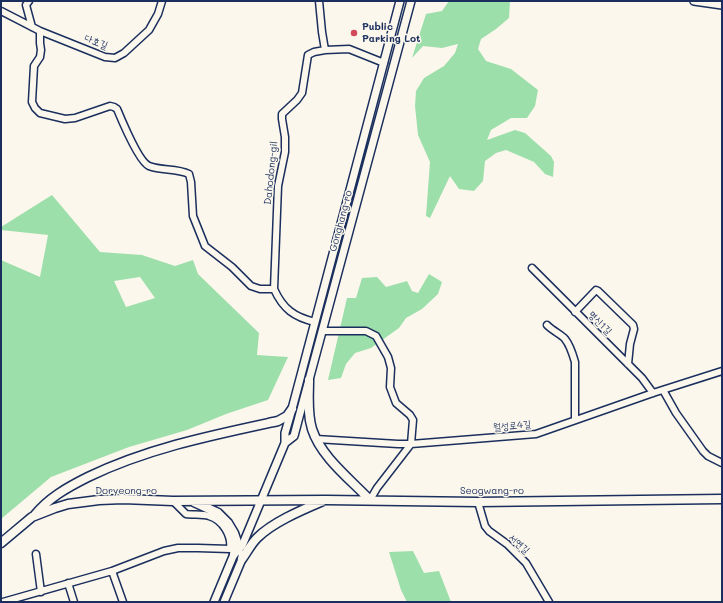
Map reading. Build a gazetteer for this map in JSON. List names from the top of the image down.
{
  "streets": {
    "main road": ["Doryeong-ro", "Seogwang-ro"],
    "street": [
      "다호길",
      "Dahodong-gil",
      "Gonghang-ro",
      "명신1길",
      "월성로4길",
      "서연길"
    ]
  },
  "crossings": [
    ["Gonghang-ro", "Doryeong-ro"],
    ["Gonghang-ro", "Seogwang-ro"],
    ["명신1길", "월성로4길"],
    ["Doryeong-ro", "Seogwang-ro"],
    ["Seogwang-ro", "서연길"]
  ],
  "places": ["Public Parking Lot"]
}
